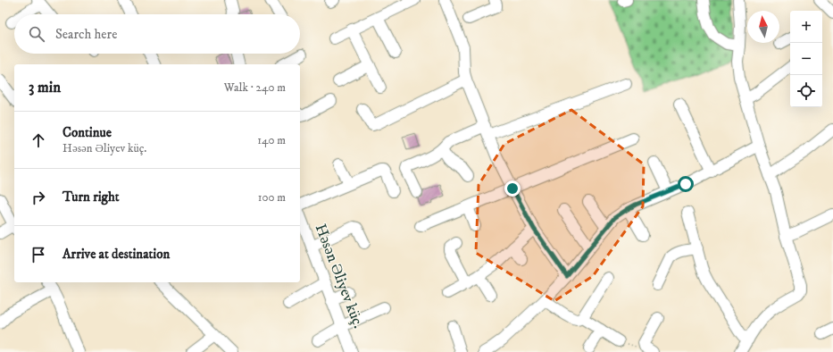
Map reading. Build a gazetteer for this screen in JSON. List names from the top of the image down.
{
  "streets": {
    "street": ["Həsən Əliyev küç."]
  },
  "north": "top",
  "page": {
    "map_buttons": ["+", "−"],
    "search": "Search here",
    "heading": ["3 min", "Walk · 240 m"],
    "list": [
      ["Continue", "Həsən Əliyev küç.", "140 m"],
      ["Turn right", "100 m"],
      "Arrive at destination"
    ]
  }
}
